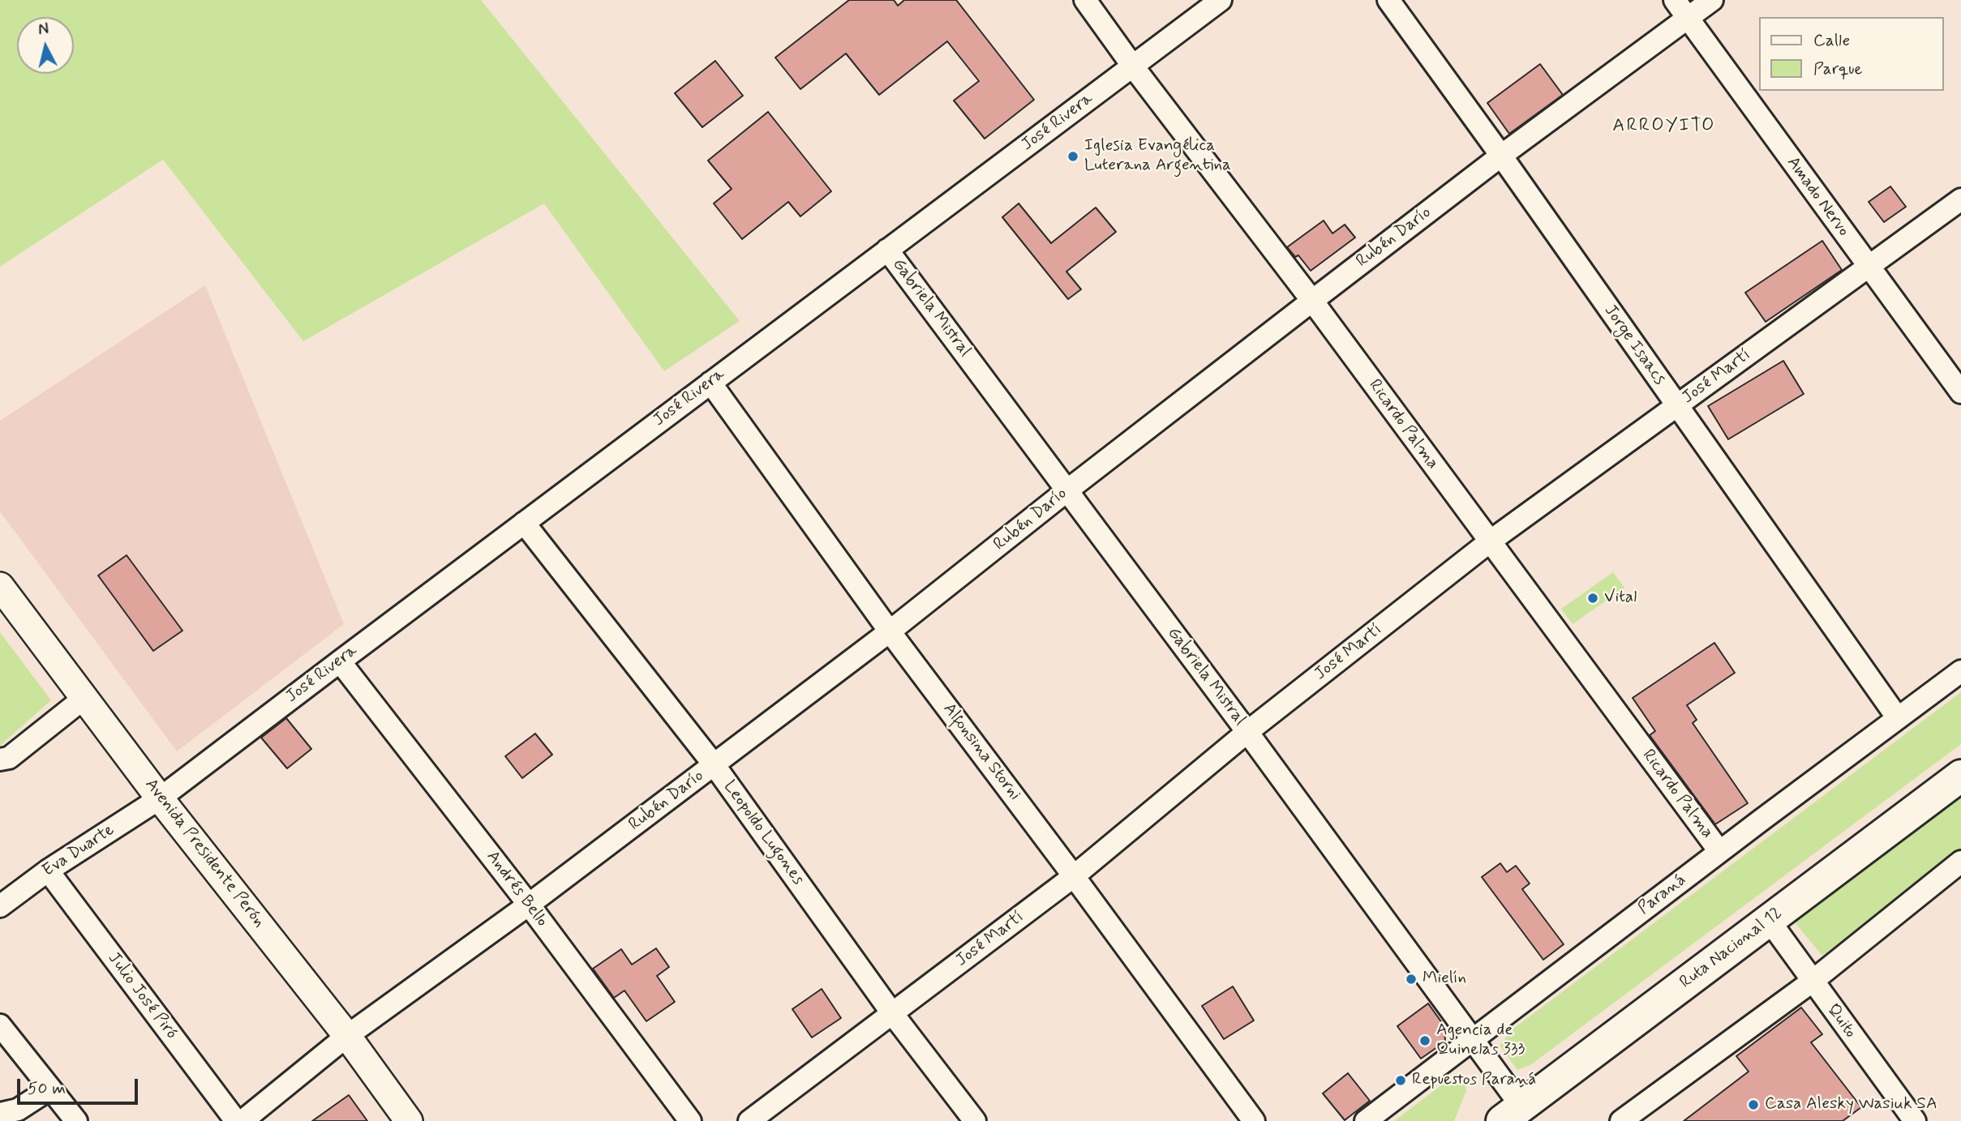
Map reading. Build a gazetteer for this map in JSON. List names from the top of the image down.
{
  "streets": {
    "highway": ["Ruta Nacional 12"],
    "main road": ["Avenida Presidente Perón"],
    "street": [
      "José Rivera",
      "Amado Nervo",
      "Rubén Darío",
      "Gabriela Mistral",
      "Jorge Isaacs",
      "José Martí",
      "Ricardo Palma",
      "Alfonsina Storni",
      "Leopoldo Lugones",
      "Eva Duarte",
      "Andrés Bello",
      "Paraná",
      "Julio José Piró",
      "Quito"
    ]
  },
  "crossings": [
    ["José Rivera", "Gabriela Mistral"],
    ["José Rivera", "Ricardo Palma"],
    ["José Rivera", "Alfonsina Storni"],
    ["José Rivera", "Leopoldo Lugones"],
    ["José Rivera", "Eva Duarte"],
    ["José Rivera", "Avenida Presidente Perón"],
    ["José Rivera", "Andrés Bello"],
    ["Amado Nervo", "Rubén Darío"],
    ["Amado Nervo", "José Martí"],
    ["Rubén Darío", "Gabriela Mistral"],
    ["Rubén Darío", "Jorge Isaacs"],
    ["Rubén Darío", "Ricardo Palma"],
    ["Rubén Darío", "Alfonsina Storni"],
    ["Rubén Darío", "Leopoldo Lugones"],
    ["Rubén Darío", "Avenida Presidente Perón"],
    ["Rubén Darío", "Andrés Bello"],
    ["Gabriela Mistral", "José Martí"],
    ["Gabriela Mistral", "Paraná"],
    ["Gabriela Mistral", "Ruta Nacional 12"],
    ["Jorge Isaacs", "José Martí"],
    ["Jorge Isaacs", "Paraná"],
    ["José Martí", "Ricardo Palma"],
    ["José Martí", "Alfonsina Storni"],
    ["José Martí", "Leopoldo Lugones"],
    ["Ricardo Palma", "Paraná"],
    ["Eva Duarte", "Avenida Presidente Perón"],
    ["Eva Duarte", "Julio José Piró"],
    ["Ruta Nacional 12", "Quito"]
  ],
  "districts": ["ARROYITO"],
  "places": [
    "Iglesia Evangélica Luterana Argentina",
    "Vital",
    "Mielín",
    "Agencia de Quinelas 333",
    "Repuestos Paraná",
    "Casa Alesky Wasiuk SA"
  ],
  "legend": ["Calle", "Parque"],
  "scale_bar": "50 m",
  "north": "top"
}
